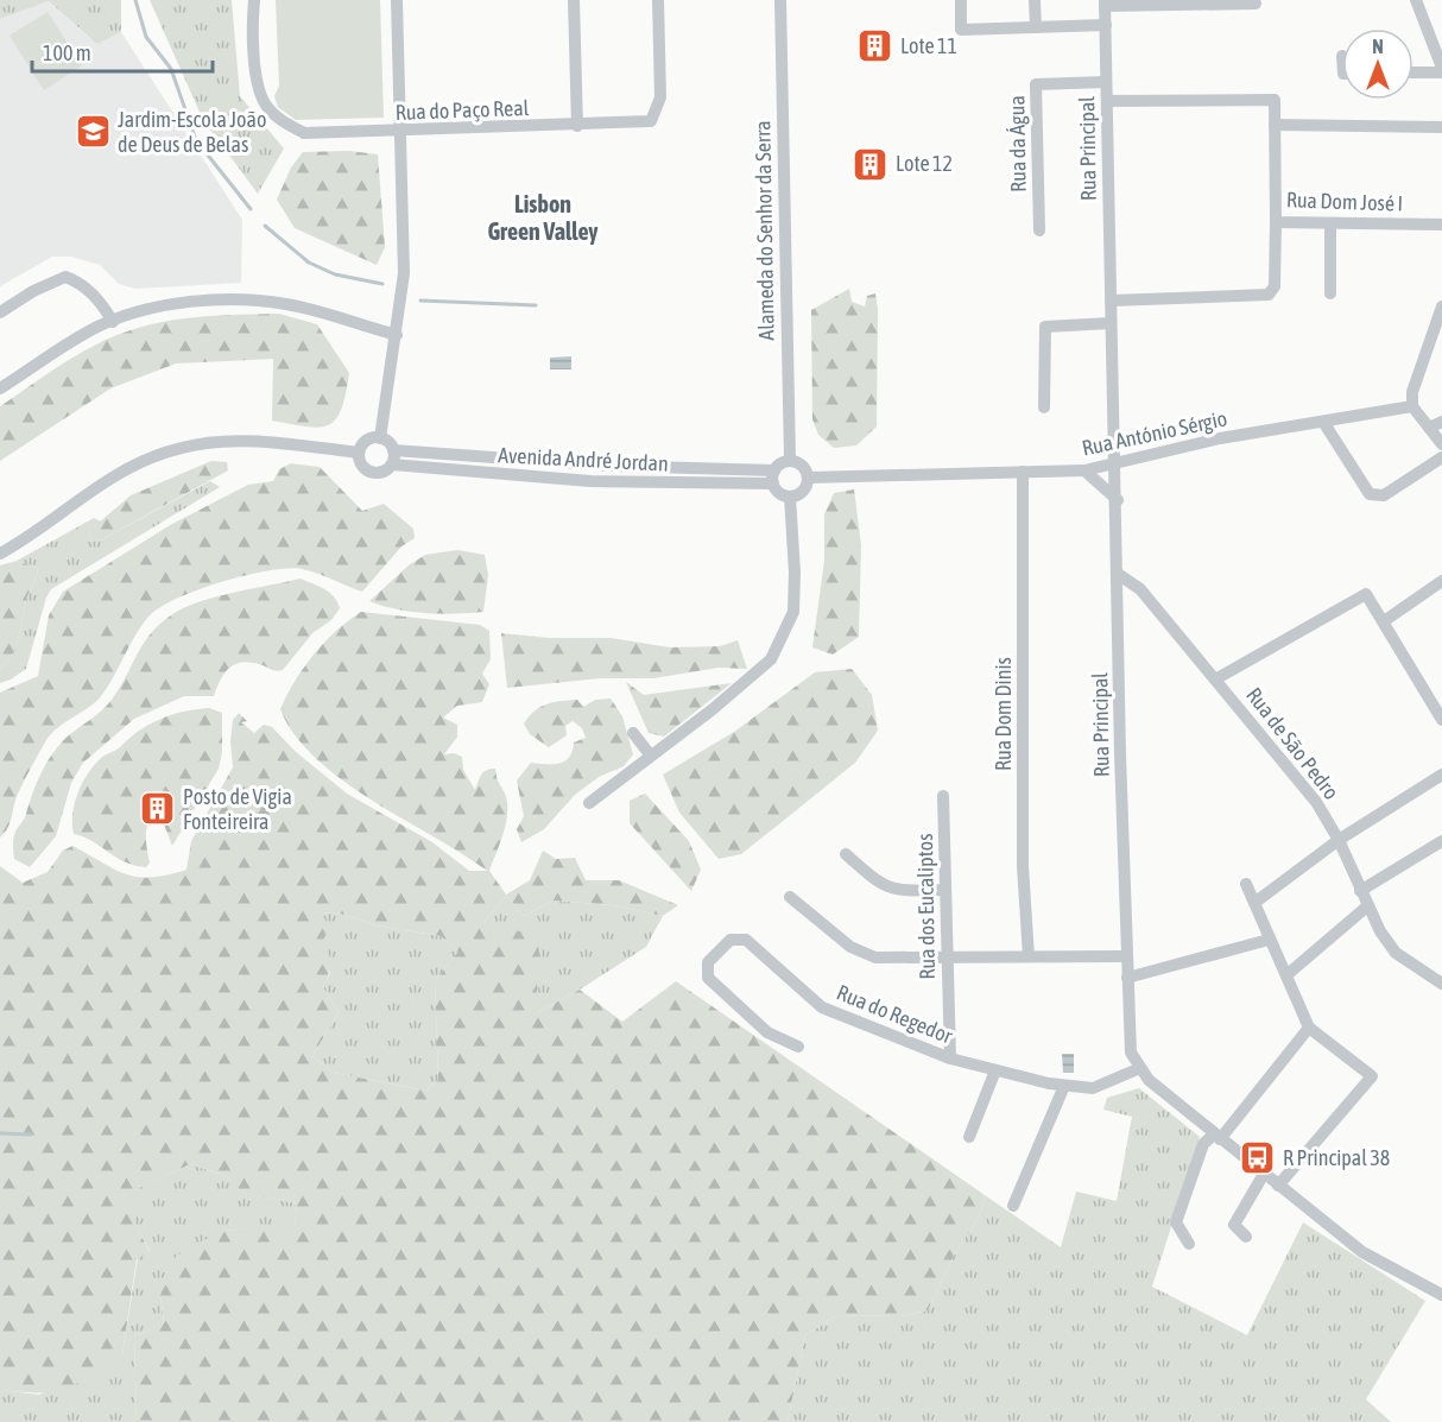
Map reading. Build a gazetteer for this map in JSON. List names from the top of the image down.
{
  "streets": {
    "street": [
      "Rua do Paço Real",
      "Rua da Água",
      "Rua Principal",
      "Rua Dom José I",
      "Alameda do Senhor da Serra",
      "Rua António Sérgio",
      "Avenida André Jordan",
      "Rua Dom Dinis",
      "Rua de São Pedro",
      "Rua dos Eucaliptos",
      "Rua do Regedor"
    ]
  },
  "crossings": [
    ["Rua da Água", "Rua Principal"],
    ["Rua Principal", "Rua Dom José I"],
    ["Rua Principal", "Rua António Sérgio"],
    ["Rua Principal", "Rua de São Pedro"],
    ["Rua Principal", "Rua do Regedor"],
    ["Alameda do Senhor da Serra", "Rua António Sérgio"],
    ["Alameda do Senhor da Serra", "Avenida André Jordan"],
    ["Rua António Sérgio", "Avenida André Jordan"],
    ["Rua António Sérgio", "Rua Dom Dinis"],
    ["Rua dos Eucaliptos", "Rua do Regedor"]
  ],
  "districts": ["Lisbon Green Valley"],
  "places": {
    "building": ["Lote 11", "Lote 12", "Posto de Vigia Fonteireira"],
    "school or university": ["Jardim-Escola João de Deus de Belas"],
    "bus stop": ["R Principal 38"]
  },
  "scale_bar": "100 m",
  "north": "top"
}
